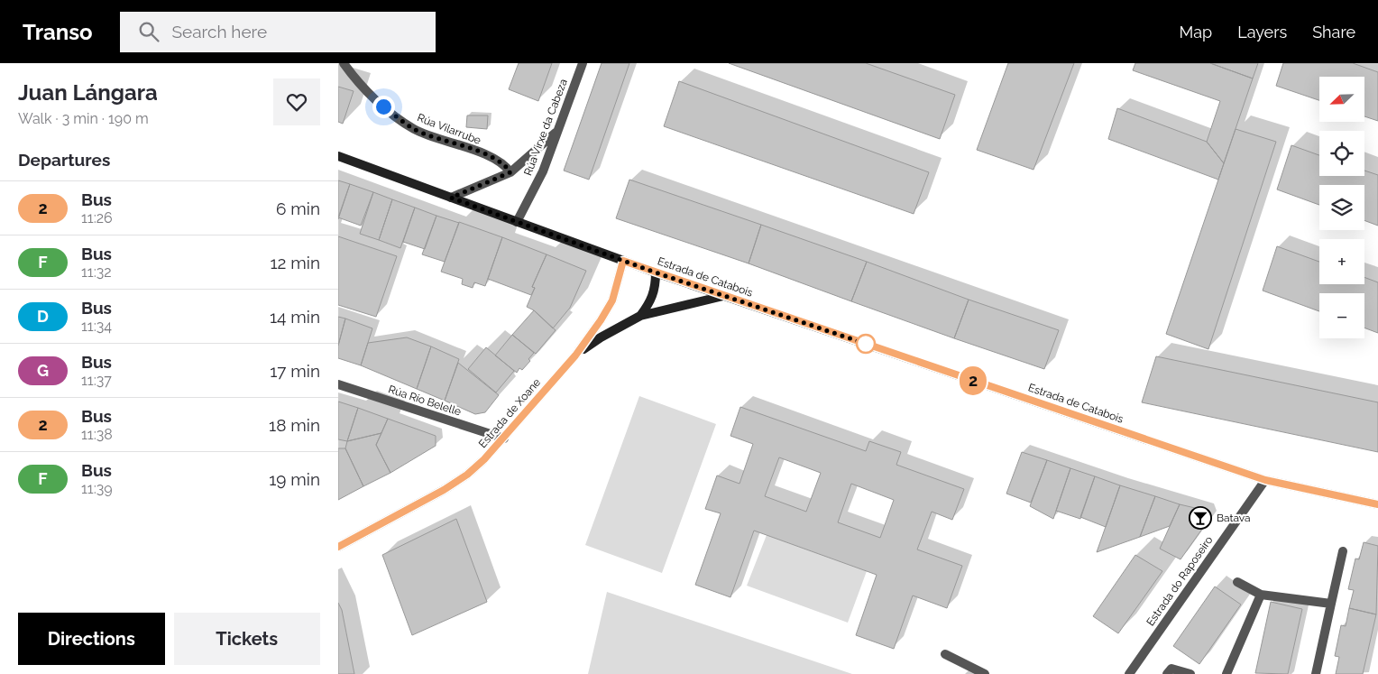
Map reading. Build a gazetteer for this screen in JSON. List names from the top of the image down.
{
  "streets": {
    "main road": ["Estrada de Catabois", "Estrada de Xoane"],
    "street": [
      "Rúa Virxe da Cabeza",
      "Rúa Vilarrube",
      "Rúa Río Belelle",
      "Estrada do Raposeiro"
    ]
  },
  "crossings": [
    ["Rúa Virxe da Cabeza", "Estrada de Catabois"],
    ["Estrada de Catabois", "Estrada do Raposeiro"],
    ["Rúa Río Belelle", "Estrada de Xoane"]
  ],
  "places": {
    "bar": ["Batava"]
  },
  "lines": ["bus line 2"],
  "north": "bottom left",
  "page": {
    "header": "Transo",
    "search": "Search here",
    "nav": ["Map", "Layers", "Share"],
    "heading": [
      ["Juan Lángara", "Walk · 3 min · 190 m"],
      "Departures"
    ],
    "on_map": "2",
    "map_buttons": ["+", "−"],
    "list": [
      {
        "mark": "2",
        "name": "Bus",
        "note": "11:26",
        "value": "6 min"
      },
      {
        "mark": "F",
        "name": "Bus",
        "note": "11:32",
        "value": "12 min"
      },
      {
        "mark": "D",
        "name": "Bus",
        "note": "11:34",
        "value": "14 min"
      },
      {
        "mark": "G",
        "name": "Bus",
        "note": "11:37",
        "value": "17 min"
      },
      {
        "mark": "2",
        "name": "Bus",
        "note": "11:38",
        "value": "18 min"
      },
      {
        "mark": "F",
        "name": "Bus",
        "note": "11:39",
        "value": "19 min"
      }
    ],
    "buttons": ["Directions", "Tickets"]
  }
}
